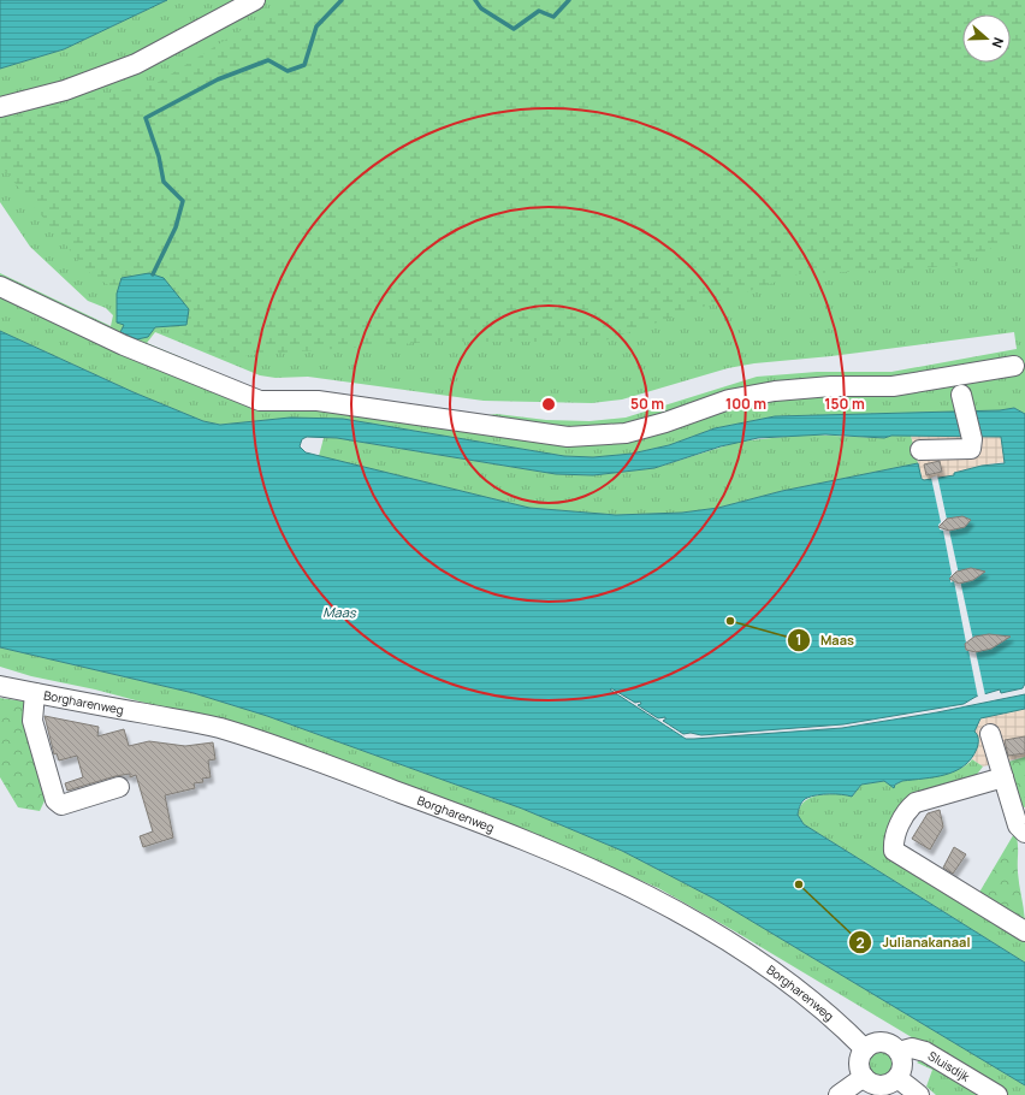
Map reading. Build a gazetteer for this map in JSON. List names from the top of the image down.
{
  "streets": {
    "street": ["Borgharenweg", "Sluisdijk"]
  },
  "crossings": [
    ["Borgharenweg", "Sluisdijk"]
  ],
  "water": ["Maas"],
  "places": ["Maas", "Julianakanaal"],
  "north": "right",
  "rings": ["50 m", "100 m", "150 m"]
}
